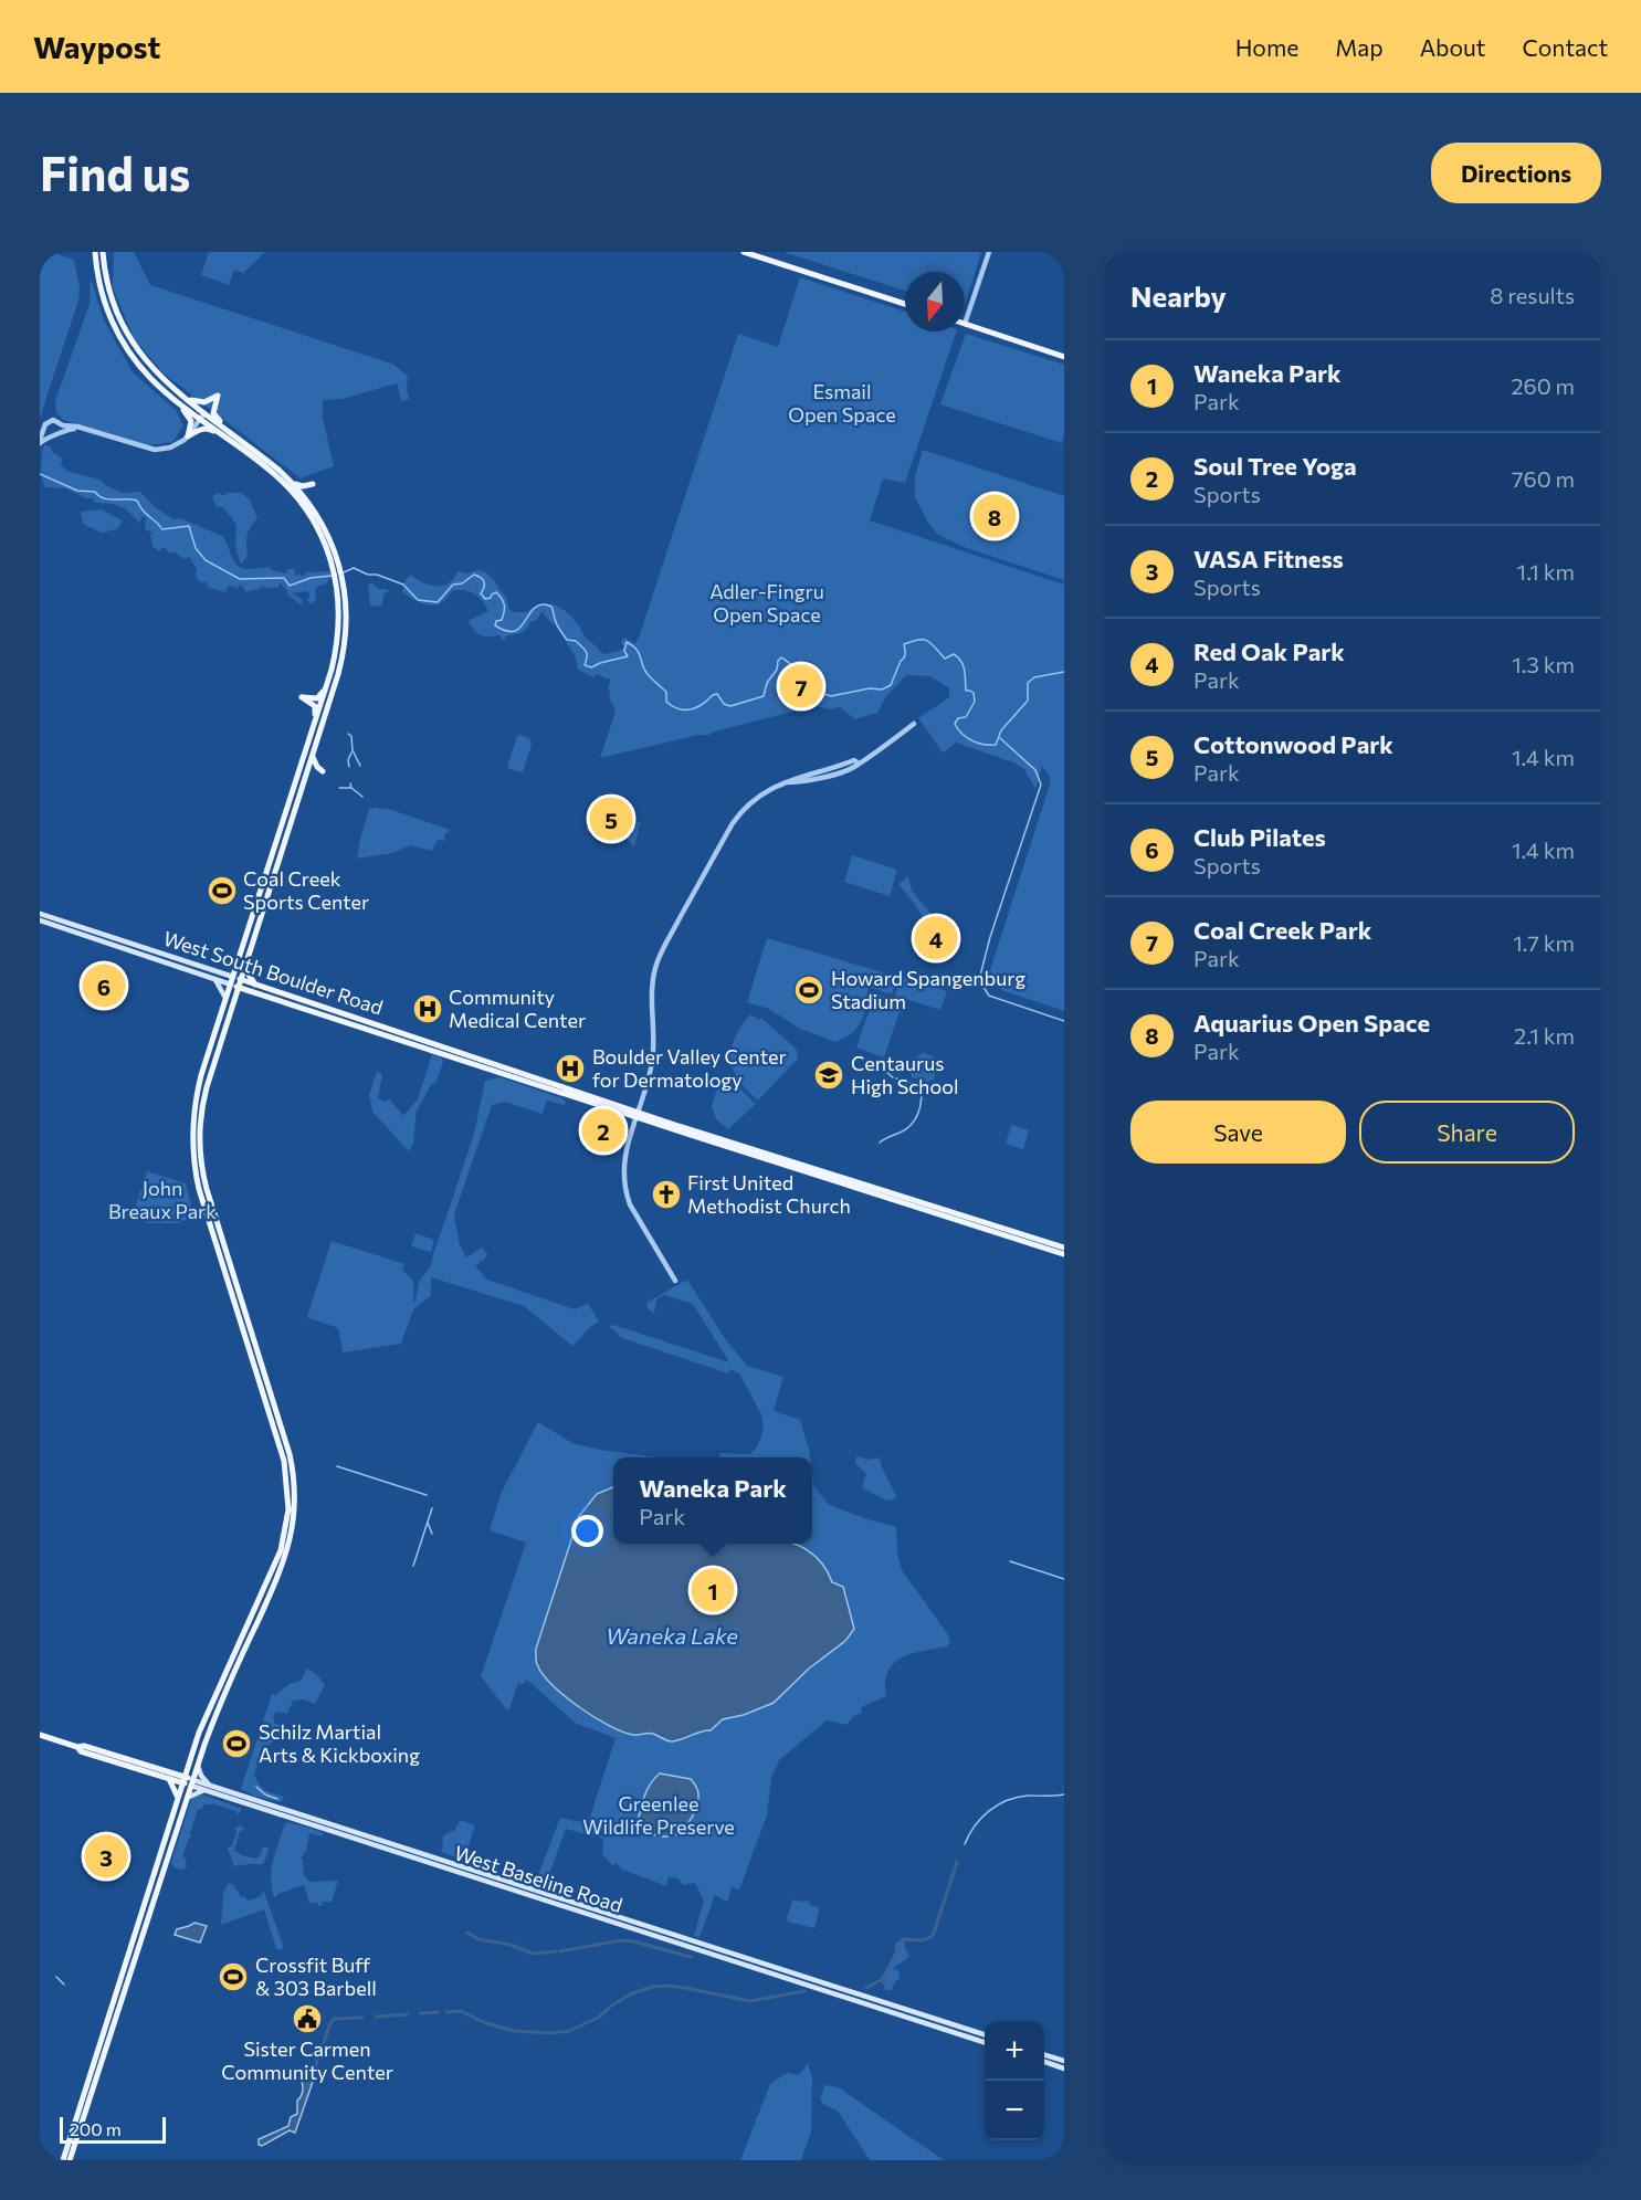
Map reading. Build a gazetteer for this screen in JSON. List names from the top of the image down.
{
  "streets": {
    "main road": ["West South Boulder Road", "West Baseline Road"]
  },
  "water": ["Waneka Lake"],
  "parks": [
    "Esmail Open Space",
    "Adler-Fingru Open Space",
    "John Breaux Park",
    "Greenlee Wildlife Preserve"
  ],
  "places": {
    "sports": [
      "Coal Creek Sports Center",
      "Howard Spangenburg Stadium",
      "Schilz Martial Arts & Kickboxing",
      "Crossfit Buff & 303 Barbell"
    ],
    "hospital": ["Community Medical Center", "Boulder Valley Center for Dermatology"],
    "school or university": ["Centaurus High School"],
    "church": ["First United Methodist Church"],
    "public building": ["Sister Carmen Community Center"]
  },
  "scale_bar": "200 m",
  "north": "bottom",
  "page": {
    "header": "Waypost",
    "nav": [
      "Home",
      "Map",
      "About",
      "Contact"
    ],
    "buttons": [
      "Directions",
      ["Save", "Share"]
    ],
    "title": "Find us",
    "heading": ["Nearby", "8 results"],
    "list": [
      {
        "mark": "1",
        "name": "Waneka Park",
        "note": "Park",
        "value": "260 m"
      },
      {
        "mark": "2",
        "name": "Soul Tree Yoga",
        "note": "Sports",
        "value": "760 m"
      },
      {
        "mark": "3",
        "name": "VASA Fitness",
        "note": "Sports",
        "value": "1.1 km"
      },
      {
        "mark": "4",
        "name": "Red Oak Park",
        "note": "Park",
        "value": "1.3 km"
      },
      {
        "mark": "5",
        "name": "Cottonwood Park",
        "note": "Park",
        "value": "1.4 km"
      },
      {
        "mark": "6",
        "name": "Club Pilates",
        "note": "Sports",
        "value": "1.4 km"
      },
      {
        "mark": "7",
        "name": "Coal Creek Park",
        "note": "Park",
        "value": "1.7 km"
      },
      {
        "mark": "8",
        "name": "Aquarius Open Space",
        "note": "Park",
        "value": "2.1 km"
      }
    ],
    "pins": [
      "8",
      "7",
      "5",
      "4",
      "6",
      "2",
      "1",
      "3"
    ],
    "popup": ["Waneka Park", "Park"],
    "map_buttons": ["+", "−"],
    "scale": "200 m"
  }
}
